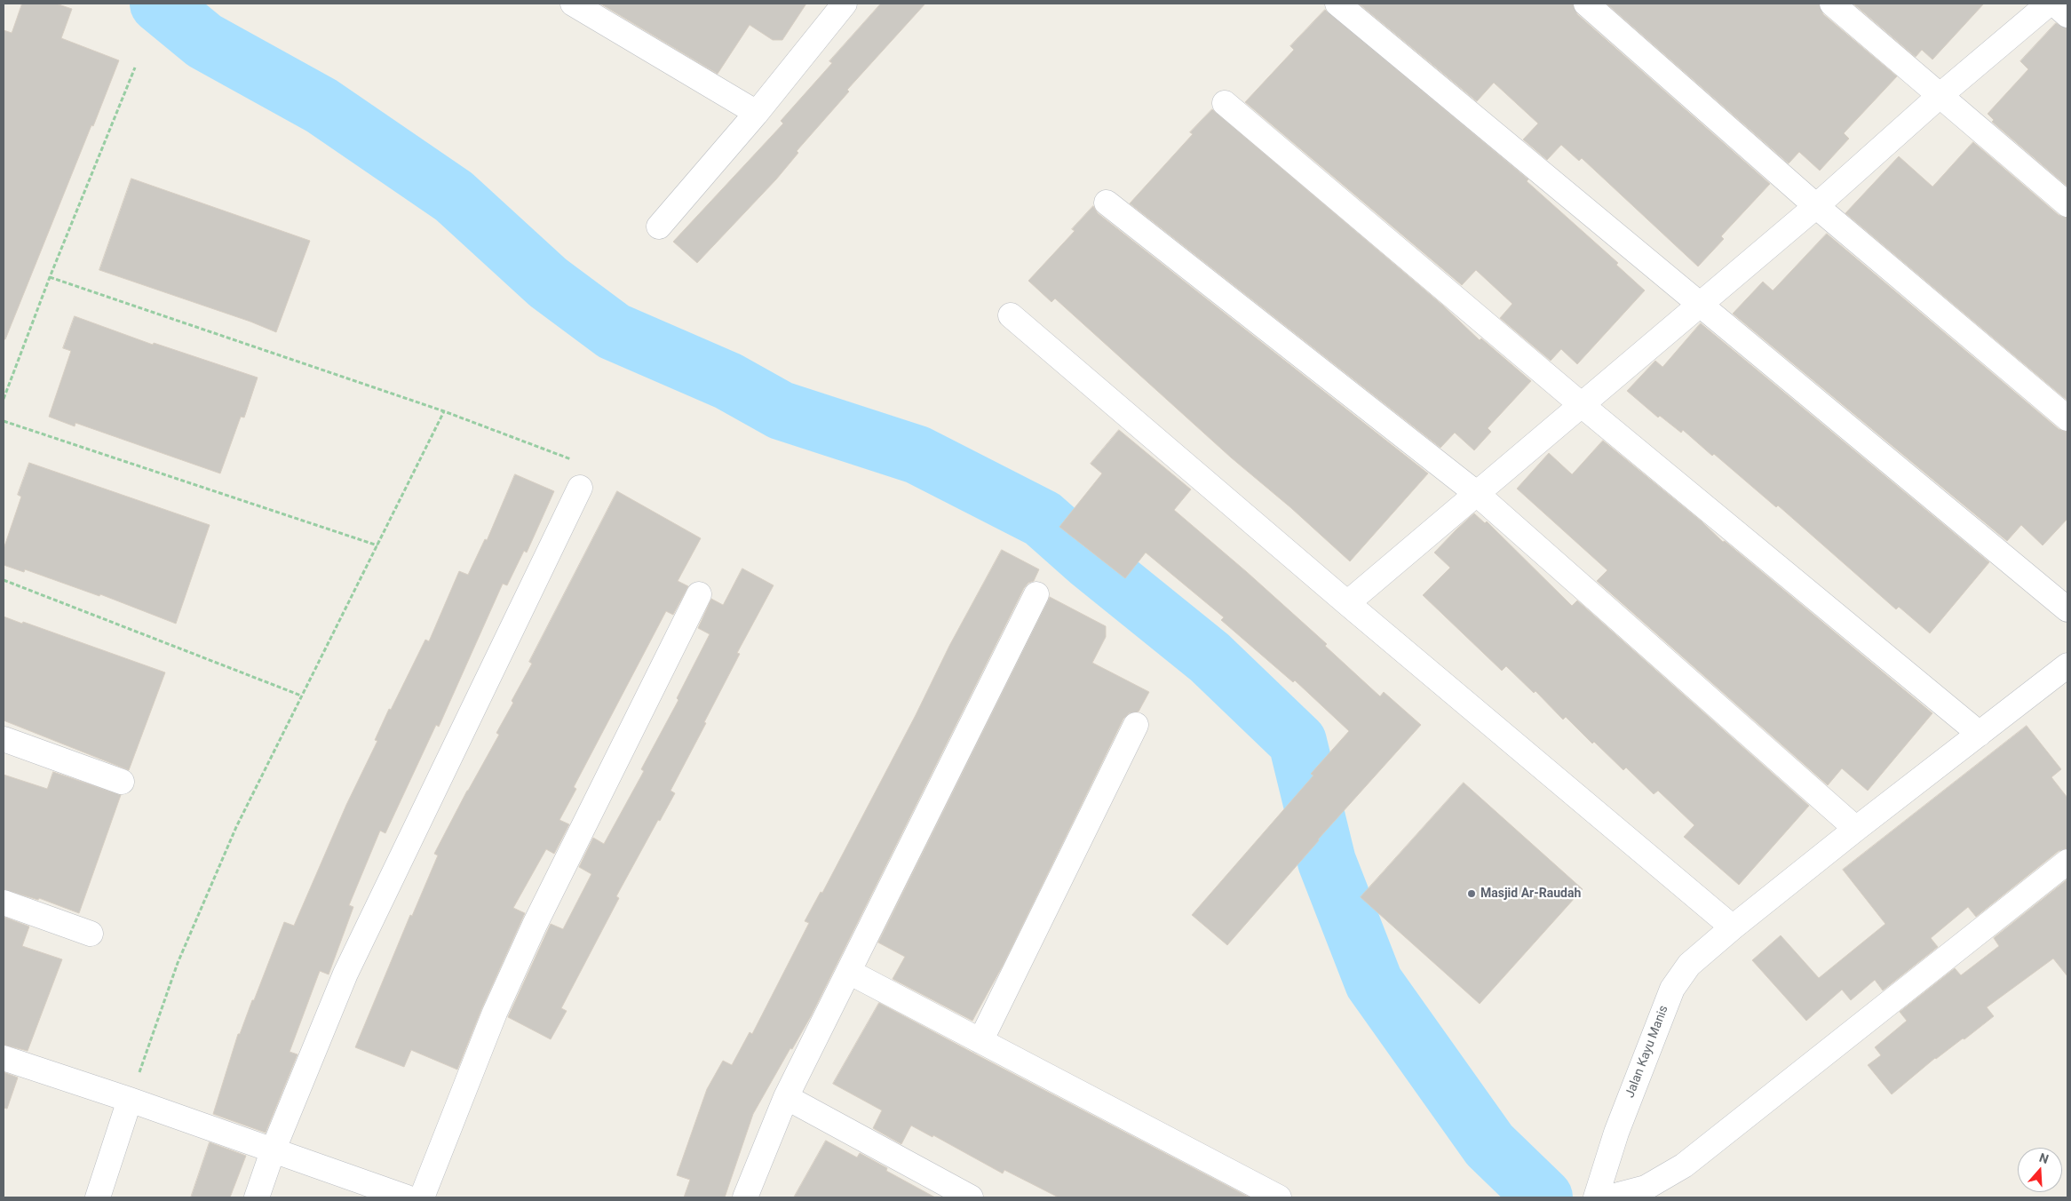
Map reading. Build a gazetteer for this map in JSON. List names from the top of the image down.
{
  "streets": {
    "street": ["Jalan Kayu Manis"]
  },
  "places": ["Masjid Ar-Raudah"],
  "north": "top"
}
